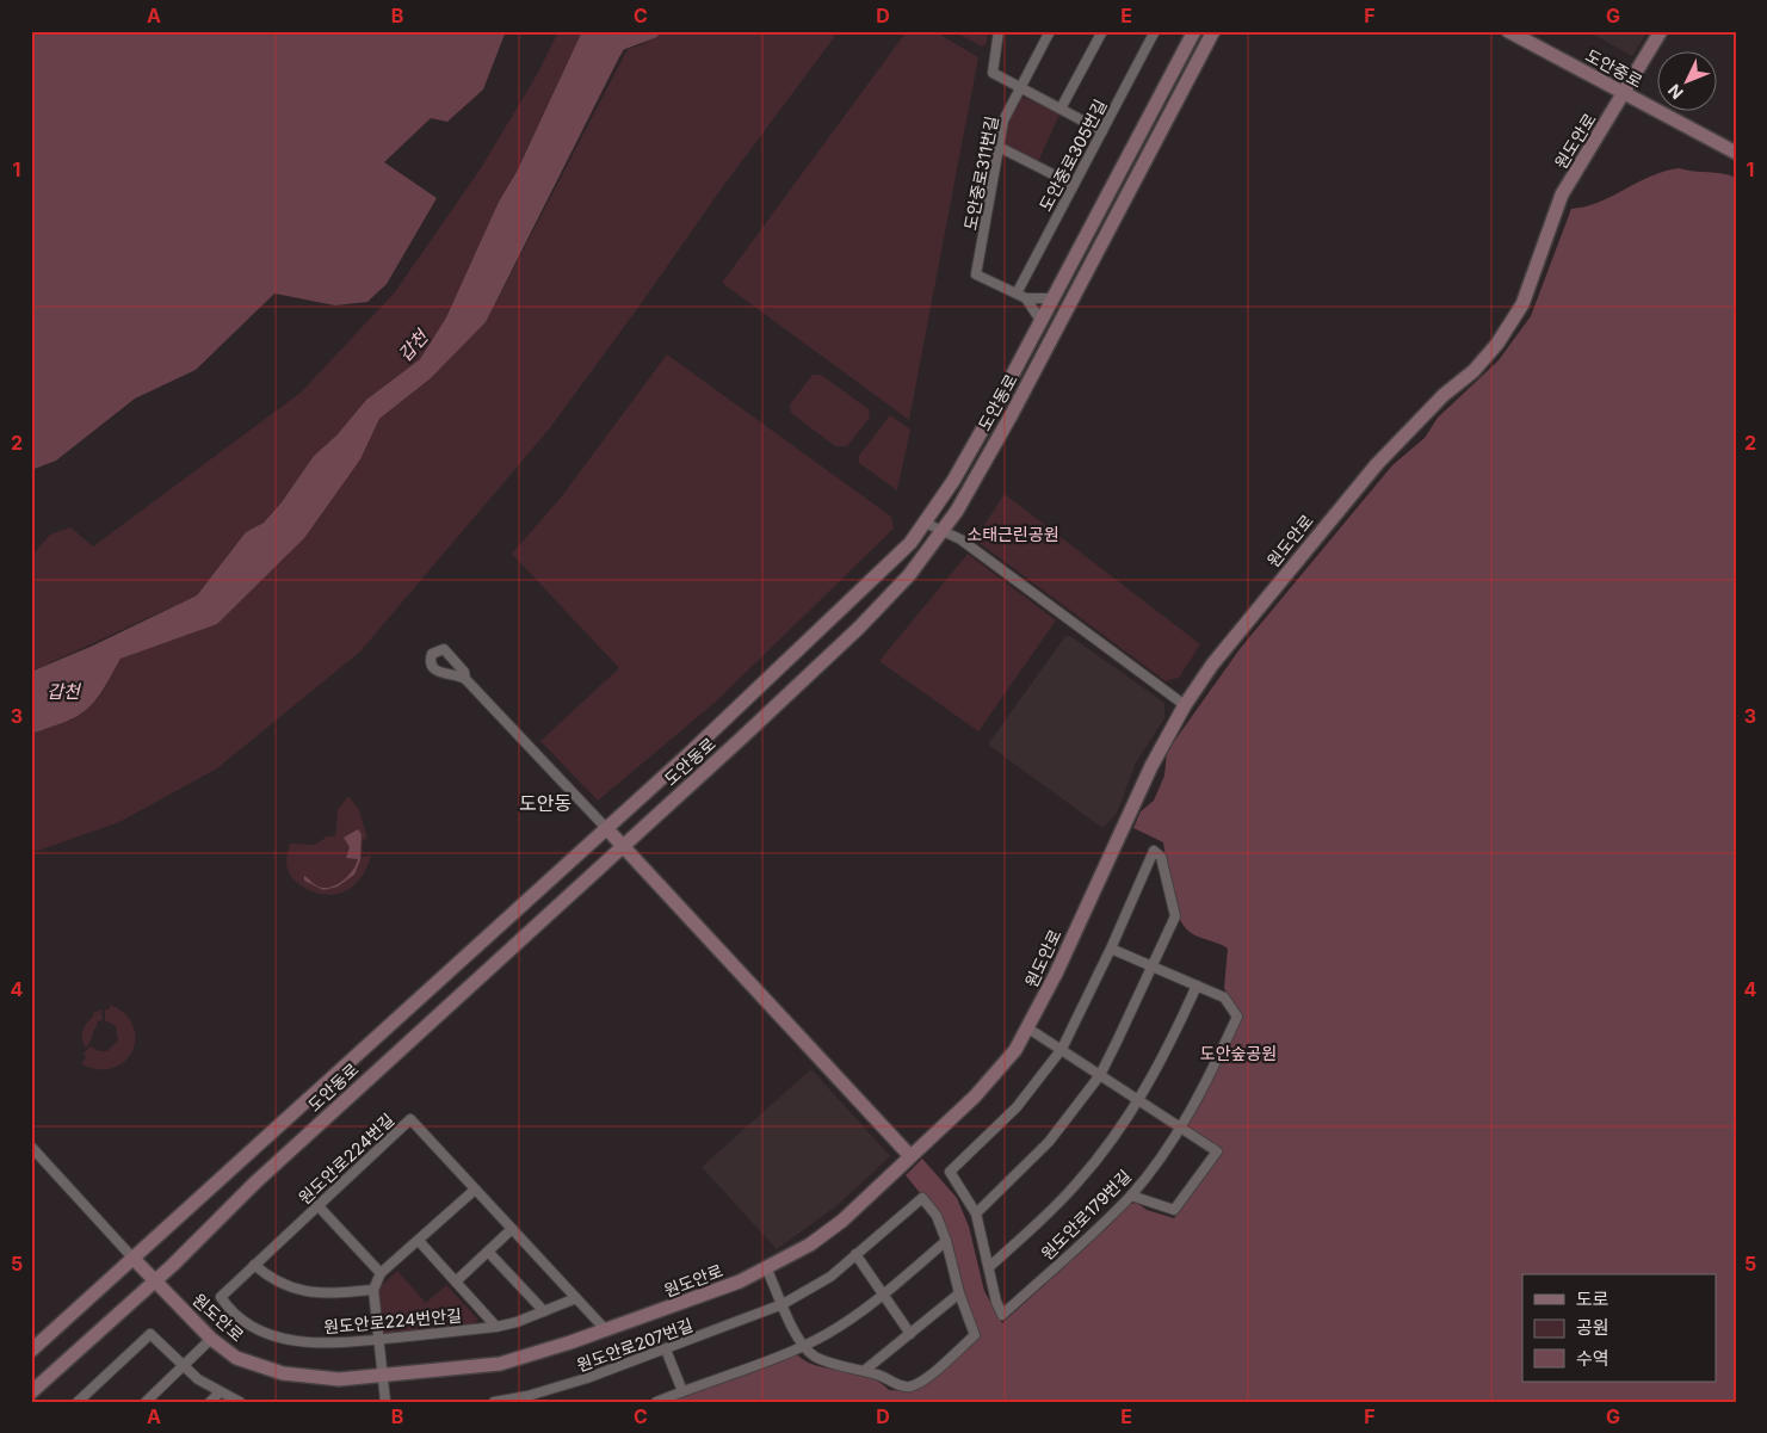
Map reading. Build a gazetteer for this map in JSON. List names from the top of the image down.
{
  "streets": {
    "main road": ["도안중로", "원도안로", "도안동로"],
    "street": [
      "도안중로305번길",
      "도안중로311번길",
      "원도안로224번길",
      "원도안로179번길",
      "원도안로224번안길",
      "원도안로207번길"
    ]
  },
  "crossings": [
    ["도안중로", "원도안로"],
    ["원도안로", "도안동로"],
    ["원도안로", "원도안로224번길"],
    ["도안중로305번길", "도안중로311번길"],
    ["원도안로224번길", "원도안로224번안길"]
  ],
  "districts": ["도안동"],
  "water": ["갑천"],
  "parks": ["소태근린공원", "도안숲공원"],
  "legend": ["도로", "공원", "수역"],
  "north": "bottom left",
  "grid": {
    "columns": [
      "A",
      "B",
      "C",
      "D",
      "E",
      "F",
      "G"
    ],
    "rows": [
      "1",
      "2",
      "3",
      "4",
      "5"
    ]
  }
}
